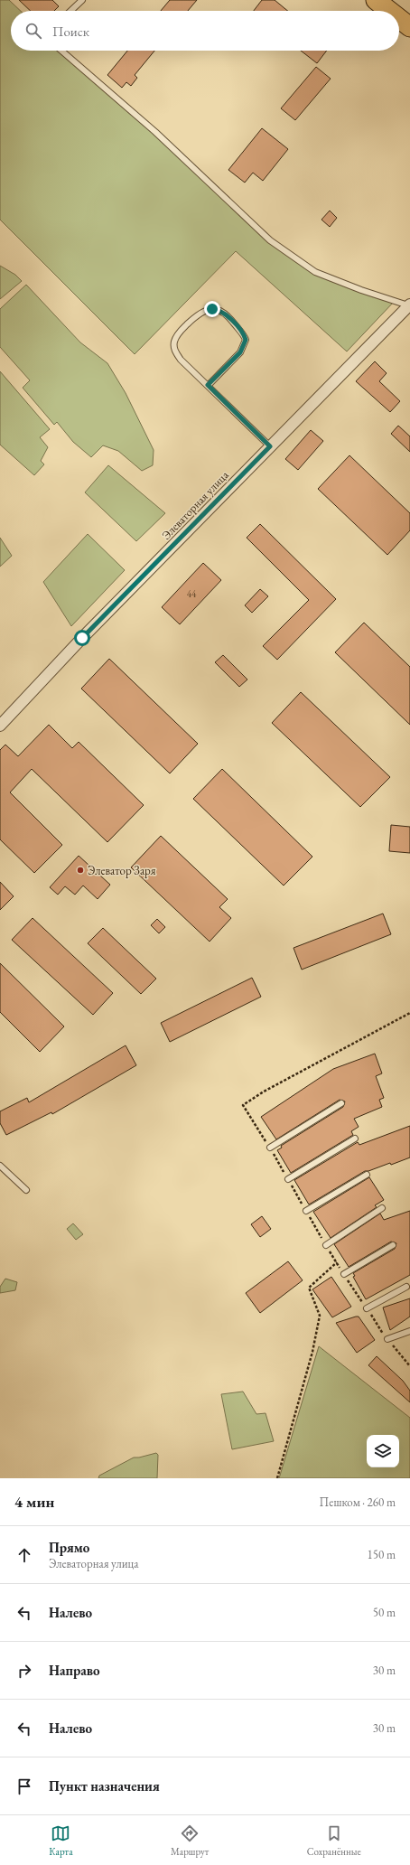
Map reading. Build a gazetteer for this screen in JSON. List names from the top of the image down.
{
  "streets": {
    "street": ["Элеваторная улица"]
  },
  "places": ["Элеватор Заря"],
  "house_numbers": ["44"],
  "page": {
    "search": "Поиск",
    "heading": ["4 мин", "Пешком · 260 m"],
    "list": [
      ["Прямо", "Элеваторная улица", "150 m"],
      ["Налево", "50 m"],
      ["Направо", "30 m"],
      ["Налево", "30 m"],
      "Пункт назначения"
    ],
    "nav": ["Карта", "Маршрут", "Сохранённые"]
  }
}
